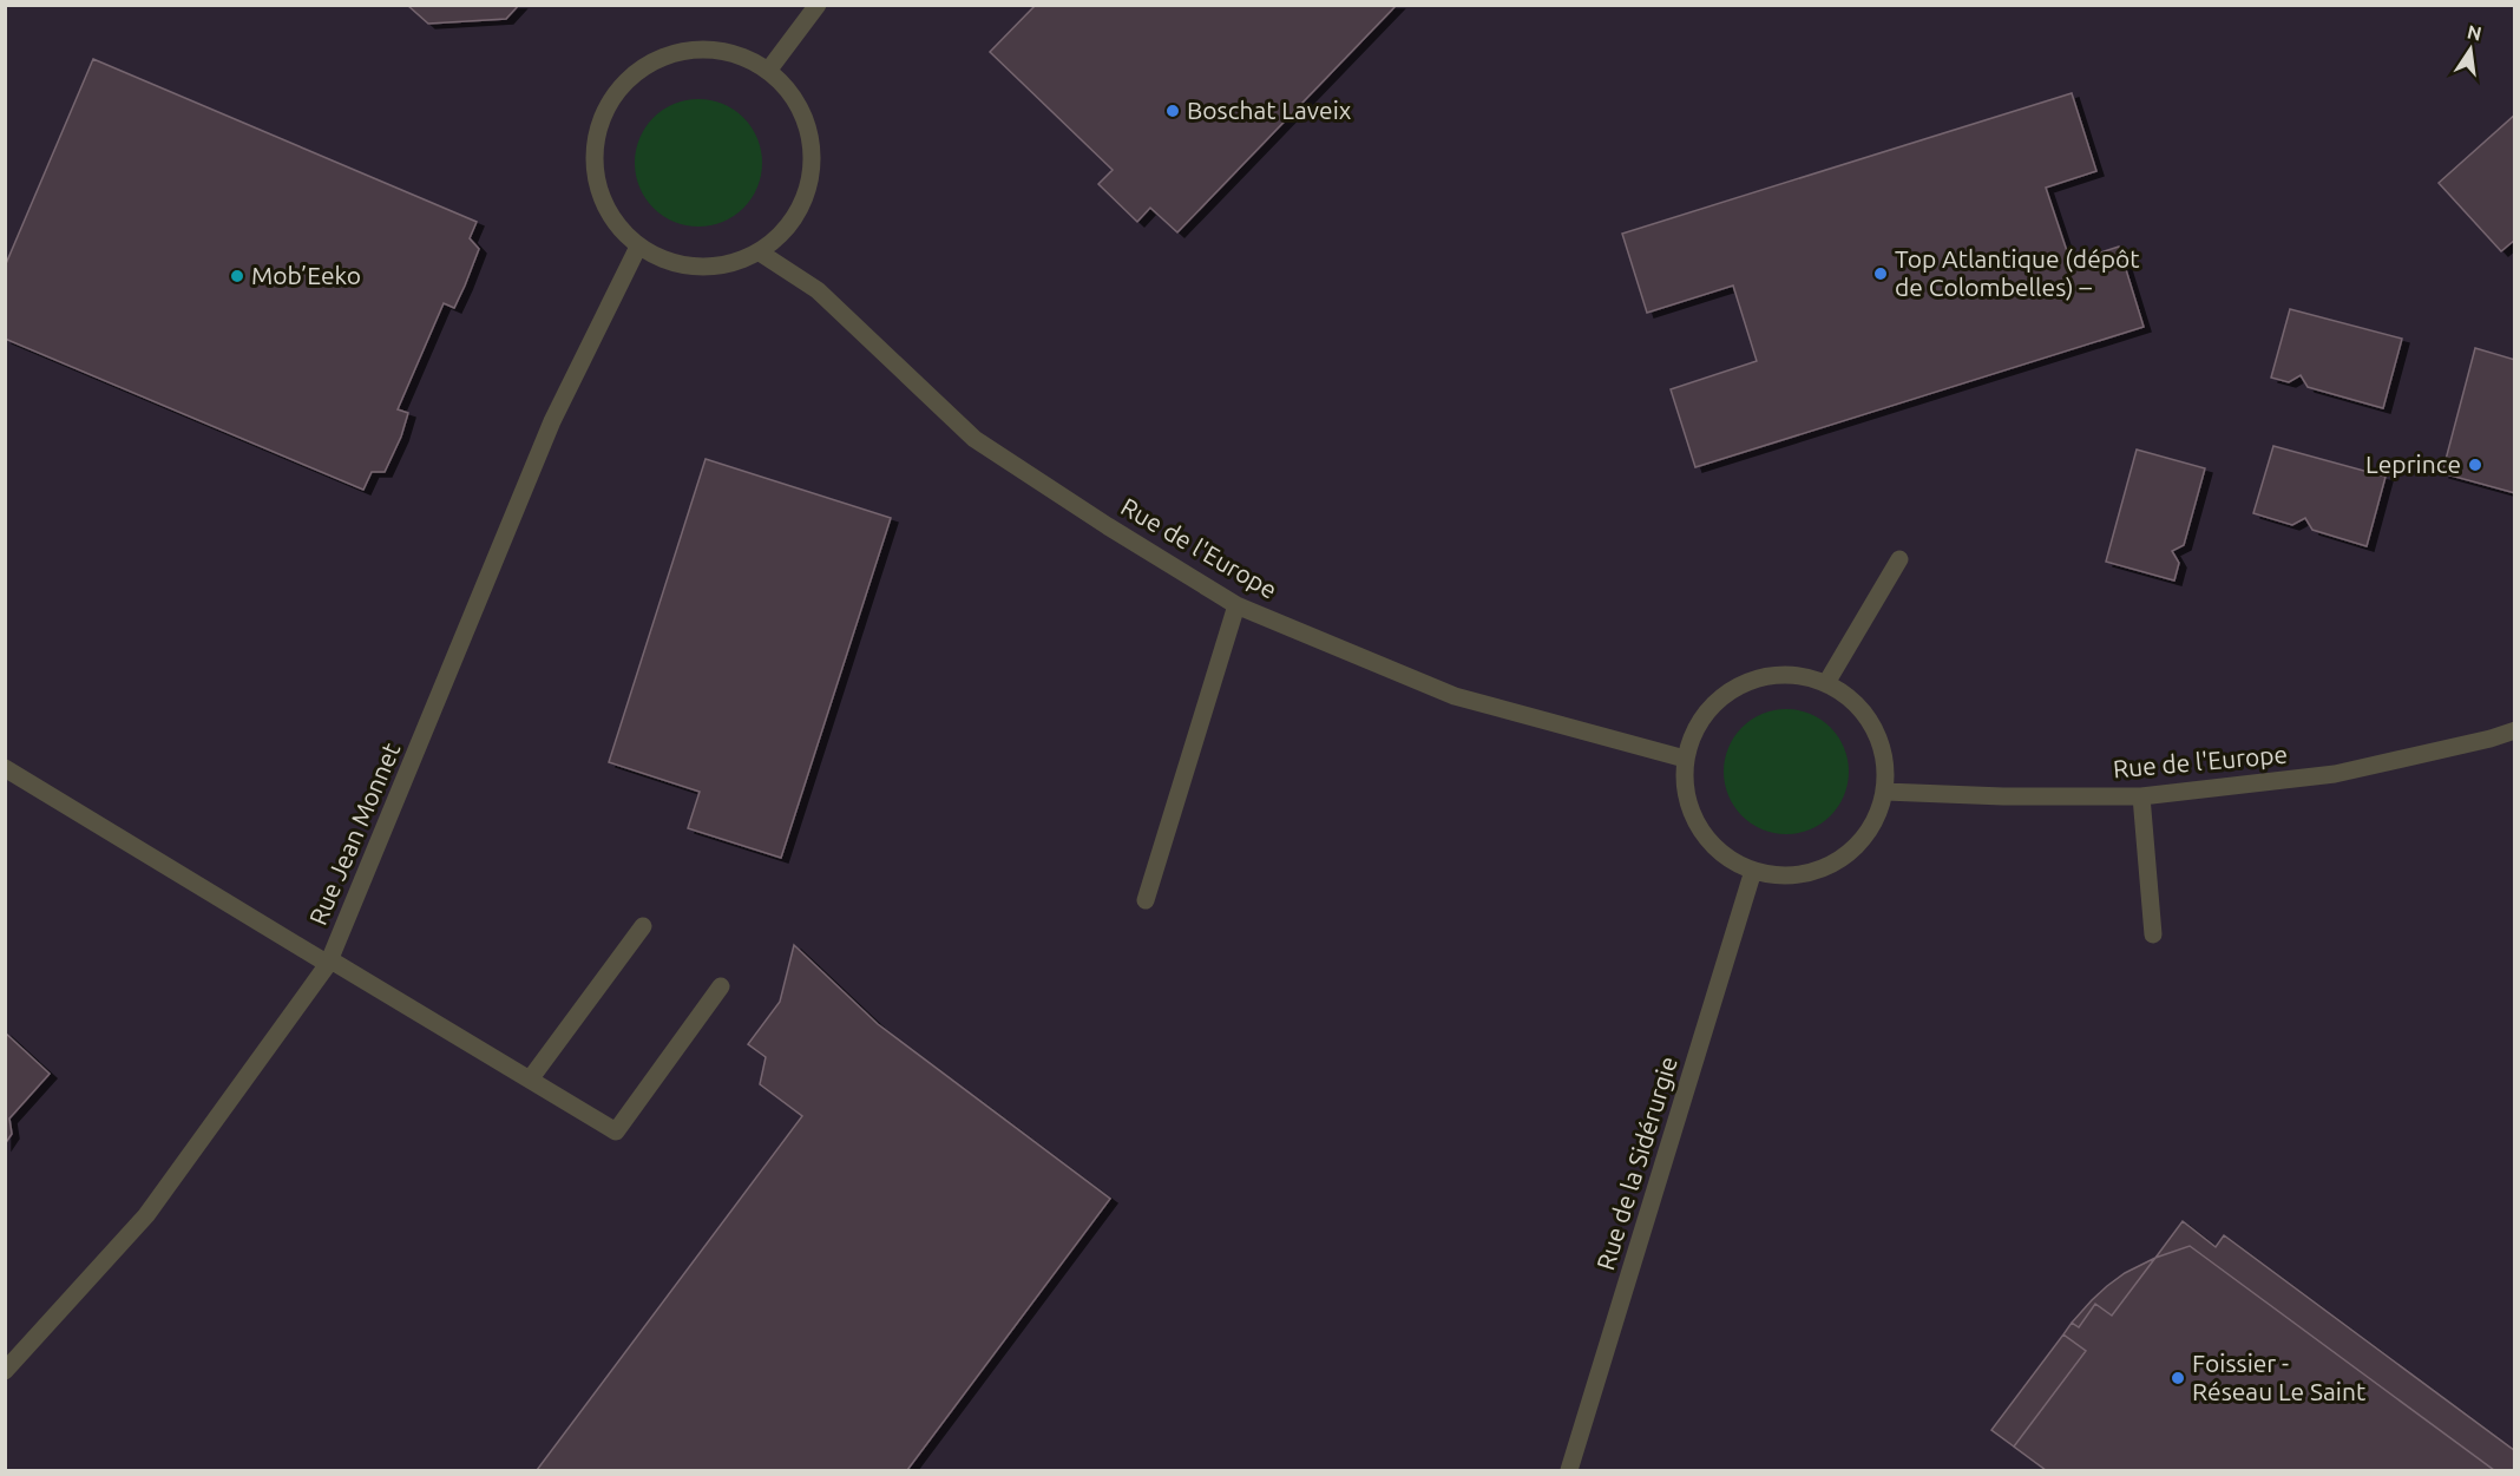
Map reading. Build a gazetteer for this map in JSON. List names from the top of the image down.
{
  "streets": {
    "street": ["Rue de l'Europe", "Rue Jean Monnet", "Rue de la Sidérurgie"]
  },
  "crossings": [
    ["Rue de l'Europe", "Rue Jean Monnet"],
    ["Rue de l'Europe", "Rue de la Sidérurgie"]
  ],
  "places": [
    "Boschat Laveix",
    "Top Atlantique (dépôt de Colombelles) –",
    "Mob’Eeko",
    "Leprince",
    "Foissier - Réseau Le Saint"
  ],
  "north": "top"
}
